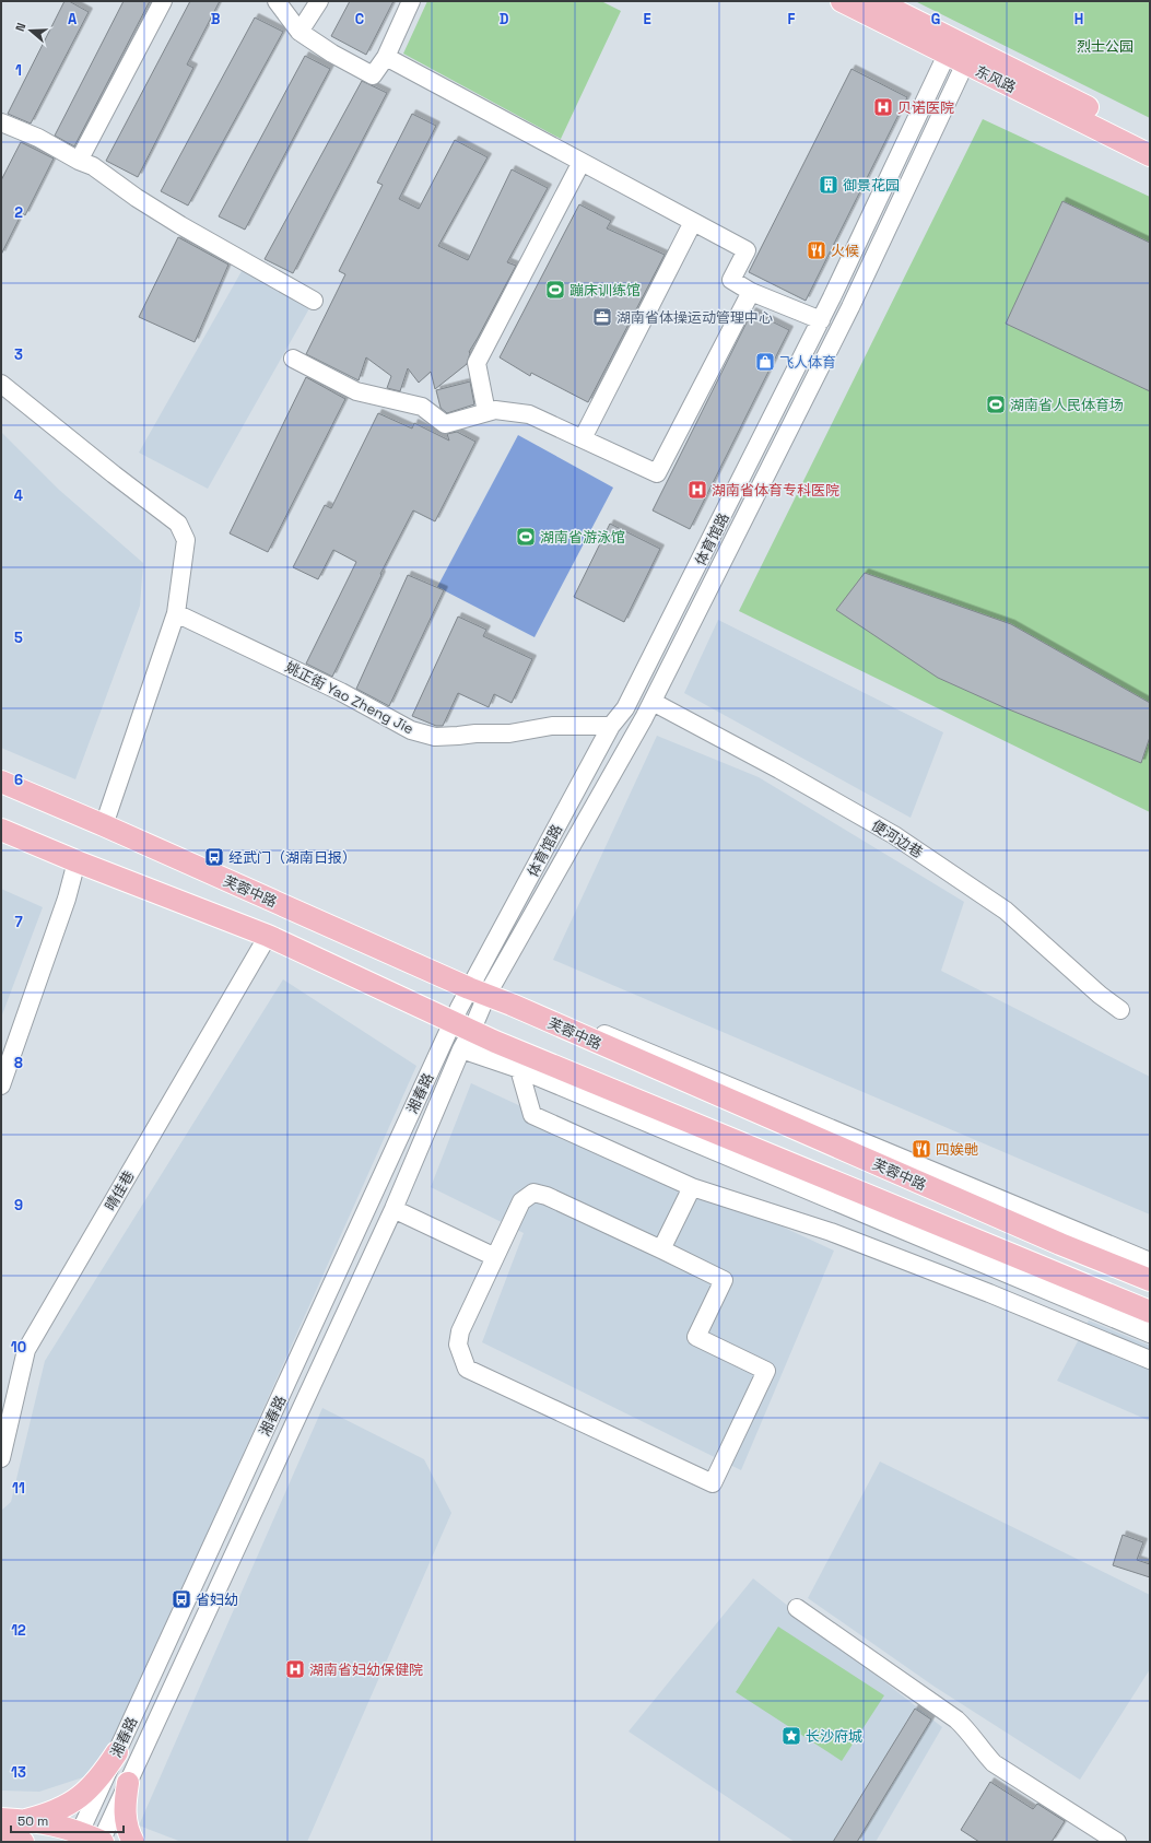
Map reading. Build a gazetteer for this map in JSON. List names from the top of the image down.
{
  "streets": {
    "main road": ["东风路", "芙蓉中路"],
    "street": [
      "体育馆路",
      "姚正街 Yao Zheng Jie",
      "便河边巷",
      "湘春路",
      "晴佳巷"
    ]
  },
  "crossings": [
    ["东风路", "体育馆路"],
    ["体育馆路", "姚正街 Yao Zheng Jie"],
    ["体育馆路", "便河边巷"],
    ["体育馆路", "芙蓉中路"],
    ["体育馆路", "湘春路"],
    ["芙蓉中路", "湘春路"]
  ],
  "parks": ["烈士公园"],
  "places": {
    "hospital": ["贝诺医院", "湖南省体育专科医院", "湖南省妇幼保健院"],
    "building": ["御景花园"],
    "restaurant": ["火候", "四娭毑"],
    "sports": ["蹦床训练馆", "湖南省人民体育场", "湖南省游泳馆"],
    "office": ["湖南省体操运动管理中心"],
    "shop": ["飞人体育"],
    "bus stop": ["经武门（湖南日报）", "省妇幼"],
    "place": ["长沙府城"]
  },
  "scale_bar": "50 m",
  "north": "left",
  "grid": {
    "columns": [
      "A",
      "B",
      "C",
      "D",
      "E",
      "F",
      "G",
      "H"
    ],
    "rows": [
      "1",
      "2",
      "3",
      "4",
      "5",
      "6",
      "7",
      "8",
      "9",
      "10",
      "11",
      "12",
      "13"
    ]
  }
}
